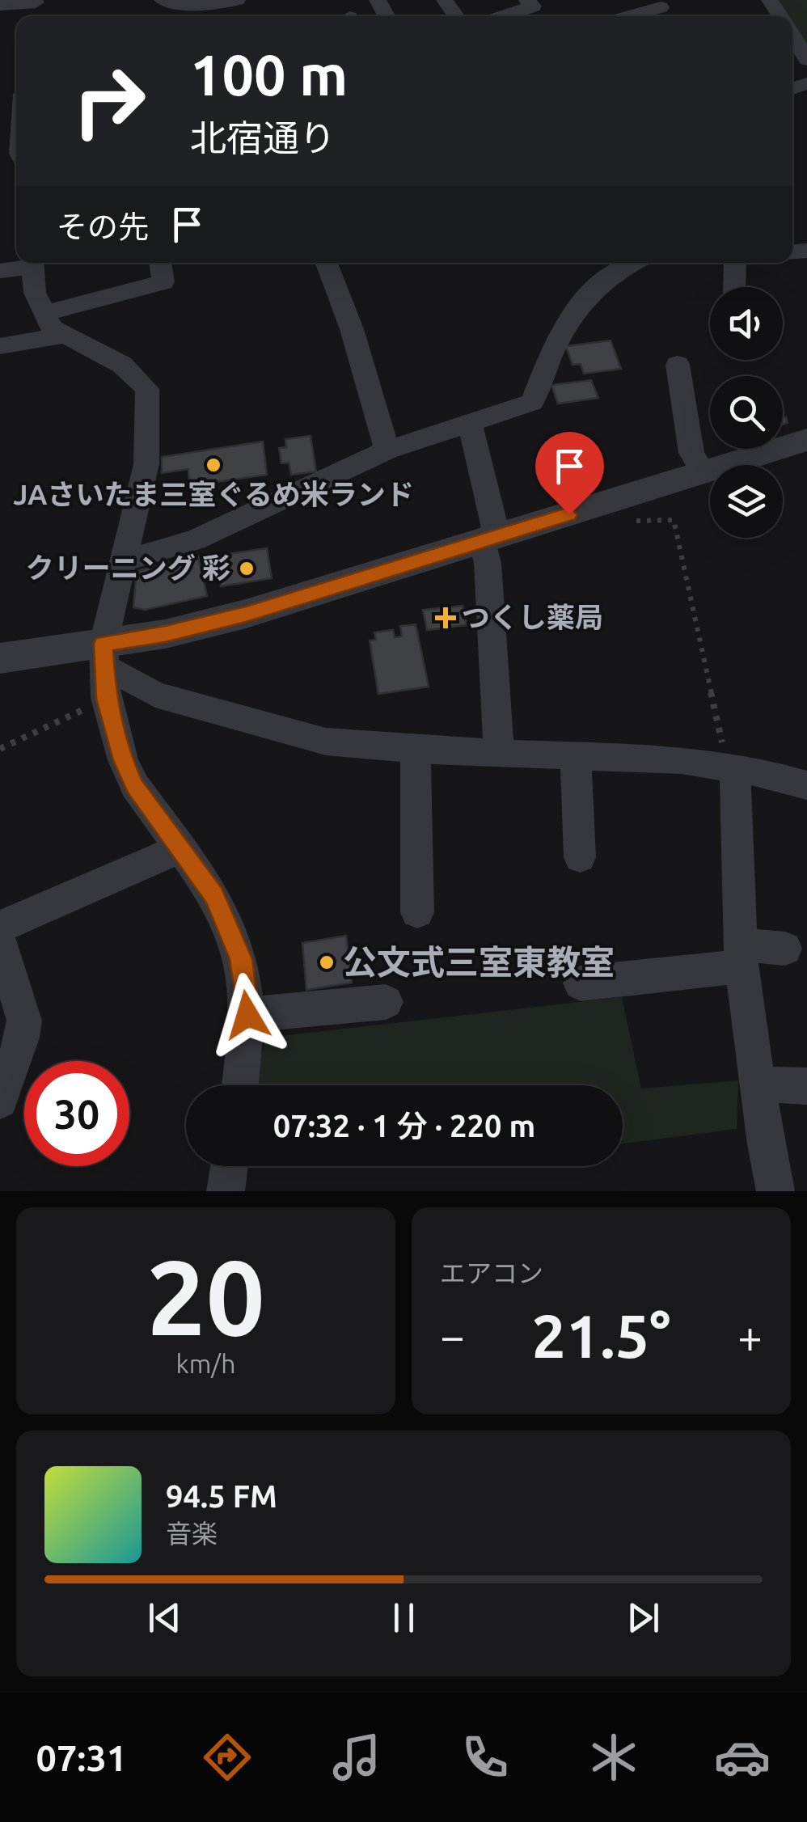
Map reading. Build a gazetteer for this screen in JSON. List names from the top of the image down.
{
  "places": {
    "other": ["JAさいたま三室ぐるめ米ランド", "クリーニング 彩", "公文式三室東教室"],
    "health": ["つくし薬局"]
  },
  "page": {
    "turn": ["100 m", "北宿通り"],
    "then": "その先",
    "limit": "30",
    "trip": "07:32 · 1 分 · 220 m",
    "tile": [
      ["20", "km/h"],
      "エアコン"
    ],
    "heat": ["−", "21.5°", "+"],
    "song": ["94.5 FM", "音楽"],
    "tabs": "07:31"
  }
}
